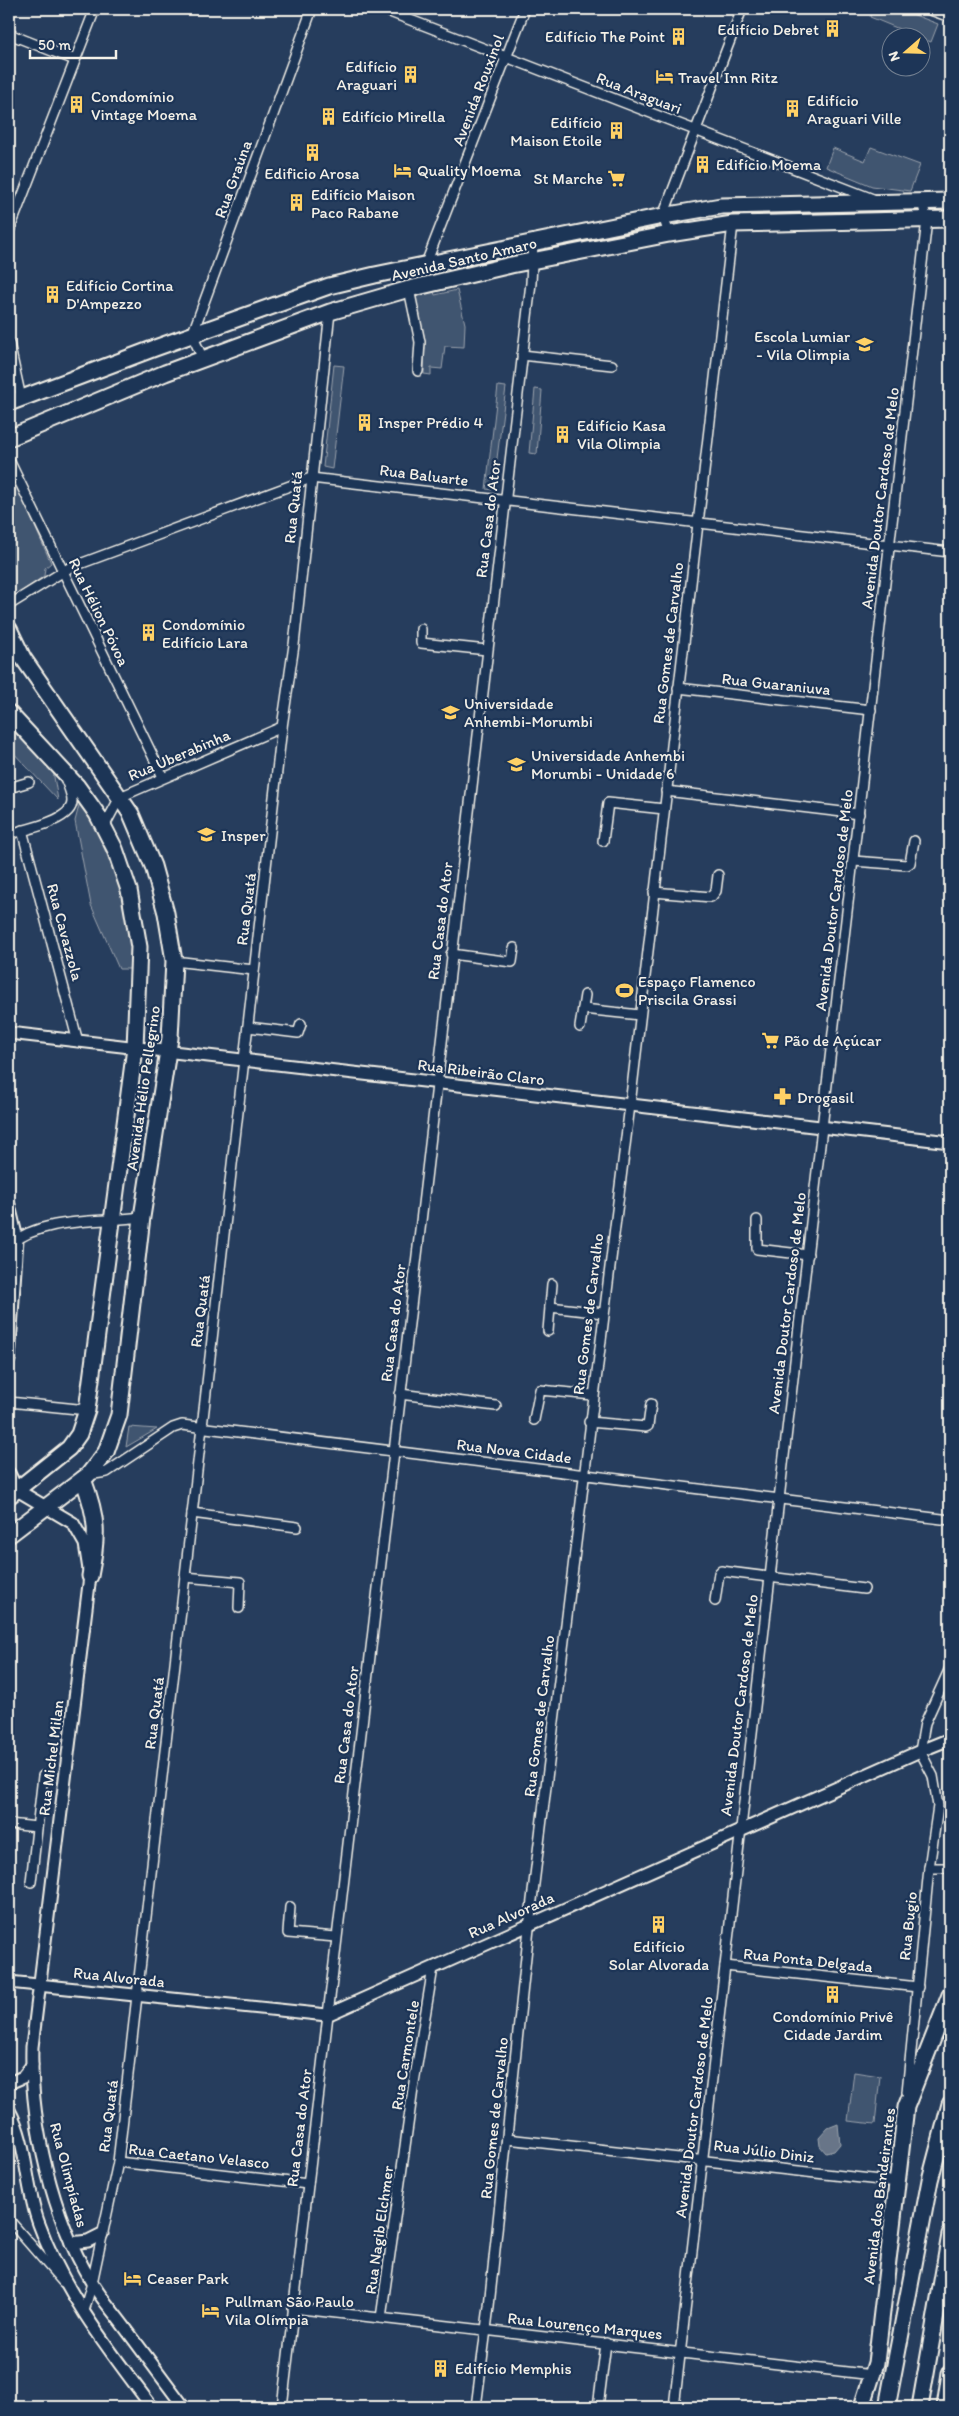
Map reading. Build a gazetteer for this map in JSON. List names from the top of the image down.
{
  "streets": {
    "main road": ["Avenida Santo Amaro", "Avenida Hélio Pellegrino", "Avenida dos Bandeirantes"],
    "street": [
      "Avenida Rouxinol",
      "Rua Araguari",
      "Rua Graúna",
      "Rua Baluarte",
      "Avenida Doutor Cardoso de Melo",
      "Rua Quatá",
      "Rua Casa do Ator",
      "Rua Hélion Póvoa",
      "Rua Gomes de Carvalho",
      "Rua Guaraniuva",
      "Rua Uberabinha",
      "Rua Cavazzola",
      "Rua Ribeirão Claro",
      "Rua Nova Cidade",
      "Rua Michel Milan",
      "Rua Alvorada",
      "Rua Bugio",
      "Rua Ponta Delgada",
      "Rua Carmontele",
      "Rua Júlio Diniz",
      "Rua Caetano Velasco",
      "Rua Olimpíadas",
      "Rua Nagib Elchmer",
      "Rua Lourenço Marques"
    ]
  },
  "crossings": [
    ["Avenida Rouxinol", "Rua Araguari"],
    ["Avenida Rouxinol", "Avenida Santo Amaro"],
    ["Rua Araguari", "Avenida Santo Amaro"],
    ["Rua Graúna", "Avenida Santo Amaro"],
    ["Avenida Santo Amaro", "Avenida Doutor Cardoso de Melo"],
    ["Avenida Santo Amaro", "Rua Quatá"],
    ["Avenida Santo Amaro", "Rua Casa do Ator"],
    ["Avenida Santo Amaro", "Rua Gomes de Carvalho"],
    ["Rua Baluarte", "Avenida Doutor Cardoso de Melo"],
    ["Rua Baluarte", "Rua Quatá"],
    ["Rua Baluarte", "Rua Casa do Ator"],
    ["Rua Baluarte", "Rua Hélion Póvoa"],
    ["Rua Baluarte", "Rua Gomes de Carvalho"],
    ["Avenida Doutor Cardoso de Melo", "Rua Guaraniuva"],
    ["Avenida Doutor Cardoso de Melo", "Rua Ribeirão Claro"],
    ["Avenida Doutor Cardoso de Melo", "Rua Nova Cidade"],
    ["Avenida Doutor Cardoso de Melo", "Rua Alvorada"],
    ["Avenida Doutor Cardoso de Melo", "Rua Ponta Delgada"],
    ["Avenida Doutor Cardoso de Melo", "Rua Júlio Diniz"],
    ["Avenida Doutor Cardoso de Melo", "Rua Lourenço Marques"],
    ["Rua Quatá", "Rua Uberabinha"],
    ["Rua Quatá", "Rua Ribeirão Claro"],
    ["Rua Quatá", "Rua Nova Cidade"],
    ["Rua Quatá", "Rua Alvorada"],
    ["Rua Quatá", "Rua Caetano Velasco"],
    ["Rua Quatá", "Rua Olimpíadas"],
    ["Rua Casa do Ator", "Rua Ribeirão Claro"],
    ["Rua Casa do Ator", "Rua Nova Cidade"],
    ["Rua Casa do Ator", "Rua Alvorada"],
    ["Rua Casa do Ator", "Rua Caetano Velasco"],
    ["Rua Casa do Ator", "Rua Lourenço Marques"],
    ["Rua Hélion Póvoa", "Rua Uberabinha"],
    ["Rua Gomes de Carvalho", "Rua Guaraniuva"],
    ["Rua Gomes de Carvalho", "Rua Ribeirão Claro"],
    ["Rua Gomes de Carvalho", "Rua Nova Cidade"],
    ["Rua Gomes de Carvalho", "Rua Alvorada"],
    ["Rua Gomes de Carvalho", "Rua Júlio Diniz"],
    ["Rua Gomes de Carvalho", "Rua Lourenço Marques"],
    ["Rua Uberabinha", "Avenida Hélio Pellegrino"],
    ["Rua Cavazzola", "Rua Ribeirão Claro"],
    ["Rua Ribeirão Claro", "Avenida Hélio Pellegrino"],
    ["Avenida Hélio Pellegrino", "Rua Nova Cidade"],
    ["Avenida Hélio Pellegrino", "Rua Michel Milan"],
    ["Rua Michel Milan", "Rua Alvorada"],
    ["Rua Michel Milan", "Rua Olimpíadas"],
    ["Rua Alvorada", "Rua Bugio"],
    ["Rua Alvorada", "Rua Carmontele"],
    ["Rua Bugio", "Rua Ponta Delgada"],
    ["Rua Bugio", "Avenida dos Bandeirantes"],
    ["Rua Carmontele", "Rua Nagib Elchmer"],
    ["Rua Júlio Diniz", "Avenida dos Bandeirantes"],
    ["Avenida dos Bandeirantes", "Rua Lourenço Marques"],
    ["Rua Nagib Elchmer", "Rua Lourenço Marques"]
  ],
  "places": {
    "building": [
      "Edifício Debret",
      "Edifício The Point",
      "Edifício Araguari",
      "Condomínio Vintage Moema",
      "Edifício Araguari Ville",
      "Edifício Mirella",
      "Edifício Maison Etoile",
      "Edificio Arosa",
      "Edifício Moema",
      "Edifício Maison Paco Rabane",
      "Edifício Cortina D'Ampezzo",
      "Insper Prédio 4",
      "Edifício Kasa Vila Olimpia",
      "Condomínio Edifício Lara",
      "Edifício Solar Alvorada",
      "Condomínio Privê Cidade Jardim",
      "Edifício Memphis"
    ],
    "hotel": [
      "Travel Inn Ritz",
      "Quality Moema",
      "Ceaser Park",
      "Pullman São Paulo Vila Olímpia"
    ],
    "supermarket": ["St Marche", "Pão de Açúcar"],
    "school or university": [
      "Escola Lumiar - Vila Olimpia",
      "Universidade Anhembi-Morumbi",
      "Universidade Anhembi Morumbi - Unidade 6",
      "Insper"
    ],
    "sports": ["Espaço Flamenco Priscila Grassi"],
    "pharmacy": ["Drogasil"]
  },
  "scale_bar": "50 m",
  "north": "left"
}
